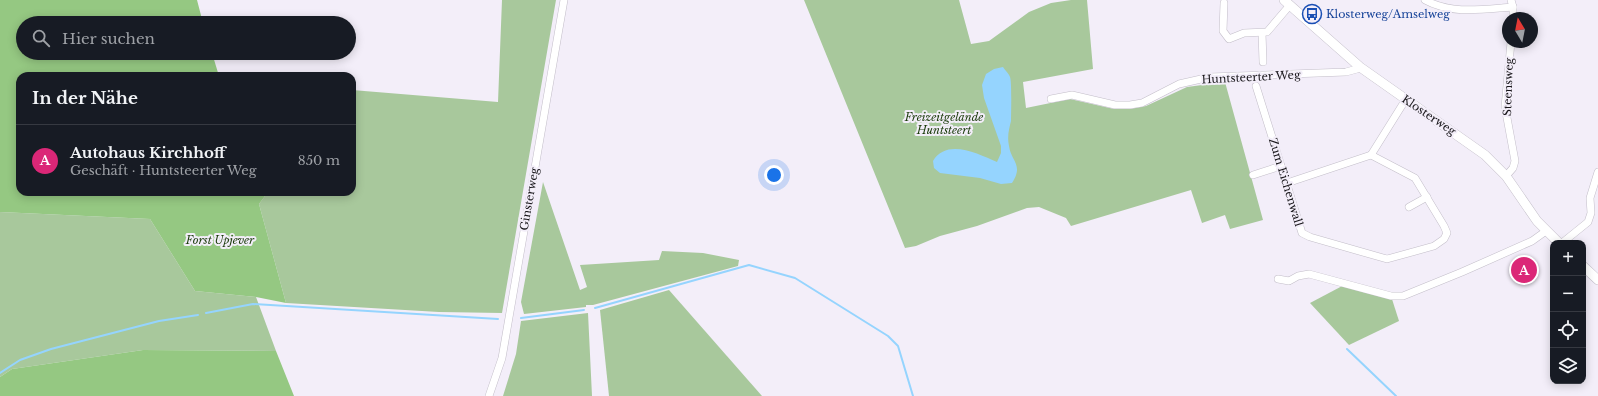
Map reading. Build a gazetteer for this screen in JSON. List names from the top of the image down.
{
  "streets": {
    "street": [
      "Huntsteerter Weg",
      "Steensweg",
      "Klosterweg",
      "Zum Eichenwall",
      "Ginsterweg"
    ]
  },
  "crossings": [
    ["Huntsteerter Weg", "Klosterweg"],
    ["Steensweg", "Klosterweg"]
  ],
  "parks": ["Freizeitgelände Huntsteert", "Forst Upjever"],
  "places": {
    "bus stop": ["Klosterweg/Amselweg"]
  },
  "north": "top",
  "page": {
    "search": "Hier suchen",
    "heading": "In der Nähe",
    "list": [
      {
        "mark": "A",
        "name": "Autohaus Kirchhoff",
        "note": "Geschäft · Huntsteerter Weg",
        "value": "850 m"
      }
    ],
    "map_buttons": ["+", "−"],
    "pins": "A"
  }
}
